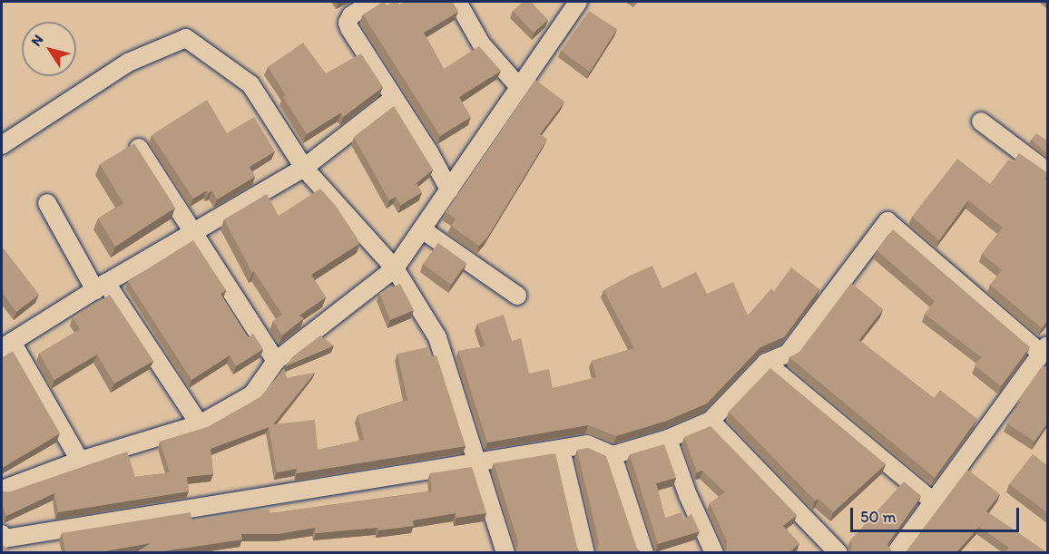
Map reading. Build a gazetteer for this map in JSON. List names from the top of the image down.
{
  "scale_bar": "50 m",
  "north": "top left"
}
